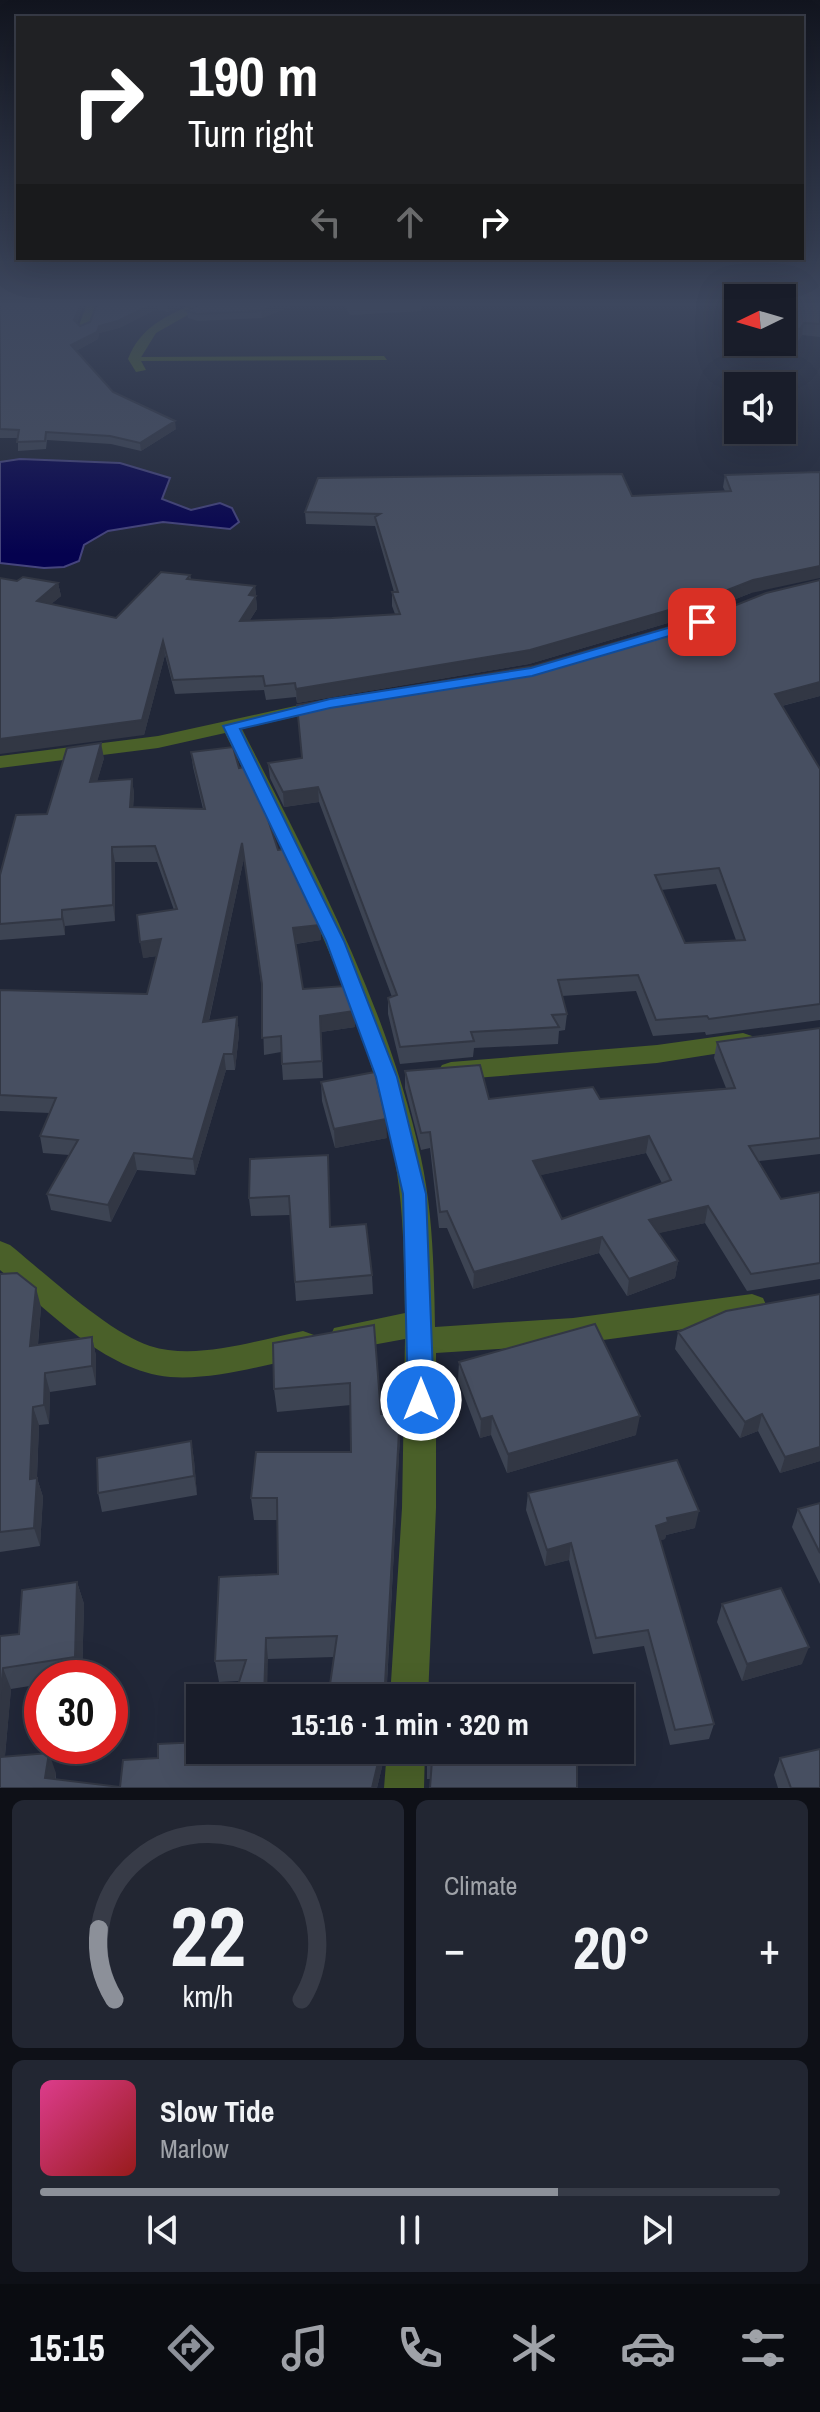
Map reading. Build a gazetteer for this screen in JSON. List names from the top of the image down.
{
  "north": "left",
  "page": {
    "turn": ["190 m", "Turn right"],
    "limit": "30",
    "trip": "15:16 · 1 min · 320 m",
    "tile": "Climate",
    "heat": ["−", "20°", "+"],
    "song": ["Slow Tide", "Marlow"],
    "tabs": "15:15",
    "gauge": ["22", "km/h"]
  }
}
